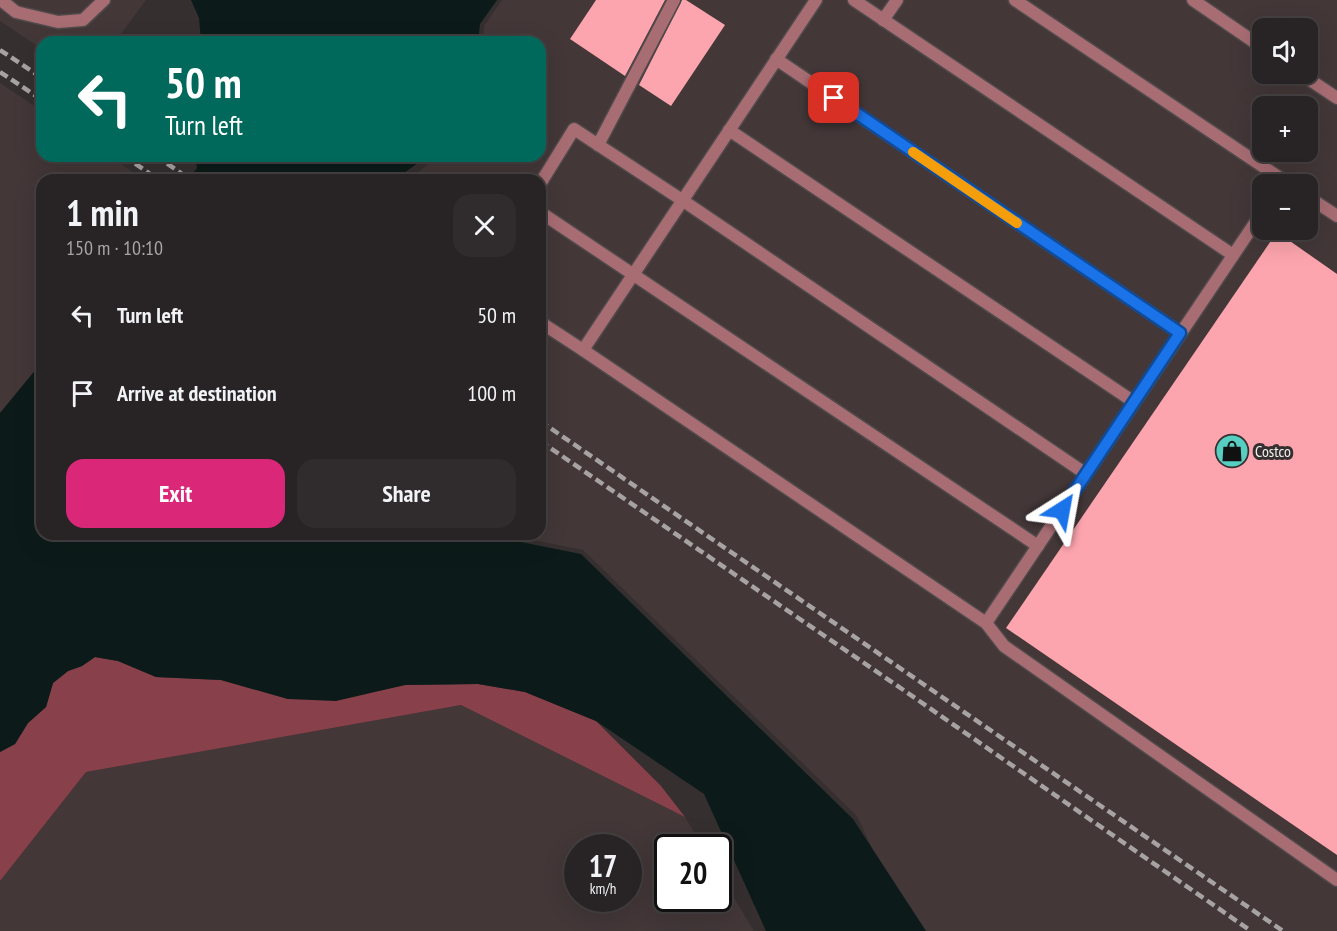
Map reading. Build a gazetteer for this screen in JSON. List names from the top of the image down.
{
  "places": {
    "shop": ["Costco"]
  },
  "page": {
    "map_buttons": ["+", "−"],
    "turn": ["50 m", "Turn left"],
    "heading": ["1 min", "150 m · 10:10"],
    "list": [
      {
        "name": "Turn left",
        "value": "50 m"
      },
      {
        "name": "Arrive at destination",
        "value": "100 m"
      }
    ],
    "buttons": ["Exit", "Share"],
    "speed": "17 km/h",
    "limit": "20"
  }
}
